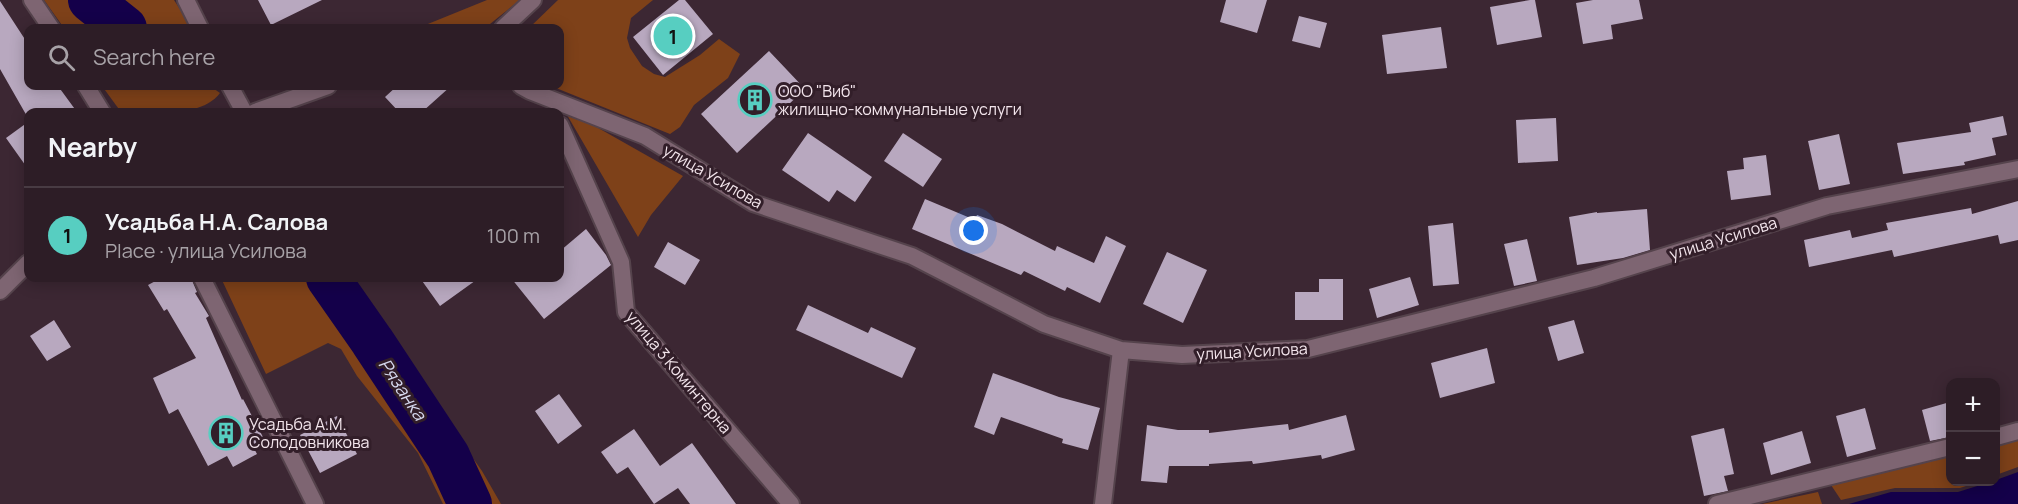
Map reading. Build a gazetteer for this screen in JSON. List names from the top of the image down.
{
  "streets": {
    "street": ["улица Усилова", "улица 3 Коминтерна"]
  },
  "water": ["Рязанка"],
  "places": {
    "building": ["ООО \"Виб\" жилищно-коммунальные услуги", "Усадьба А.М. Солодовникова"]
  },
  "page": {
    "pins": "1",
    "search": "Search here",
    "heading": "Nearby",
    "list": [
      {
        "mark": "1",
        "name": "Усадьба Н.А. Салова",
        "note": "Place · улица Усилова",
        "value": "100 m"
      }
    ],
    "map_buttons": ["+", "−"]
  }
}
